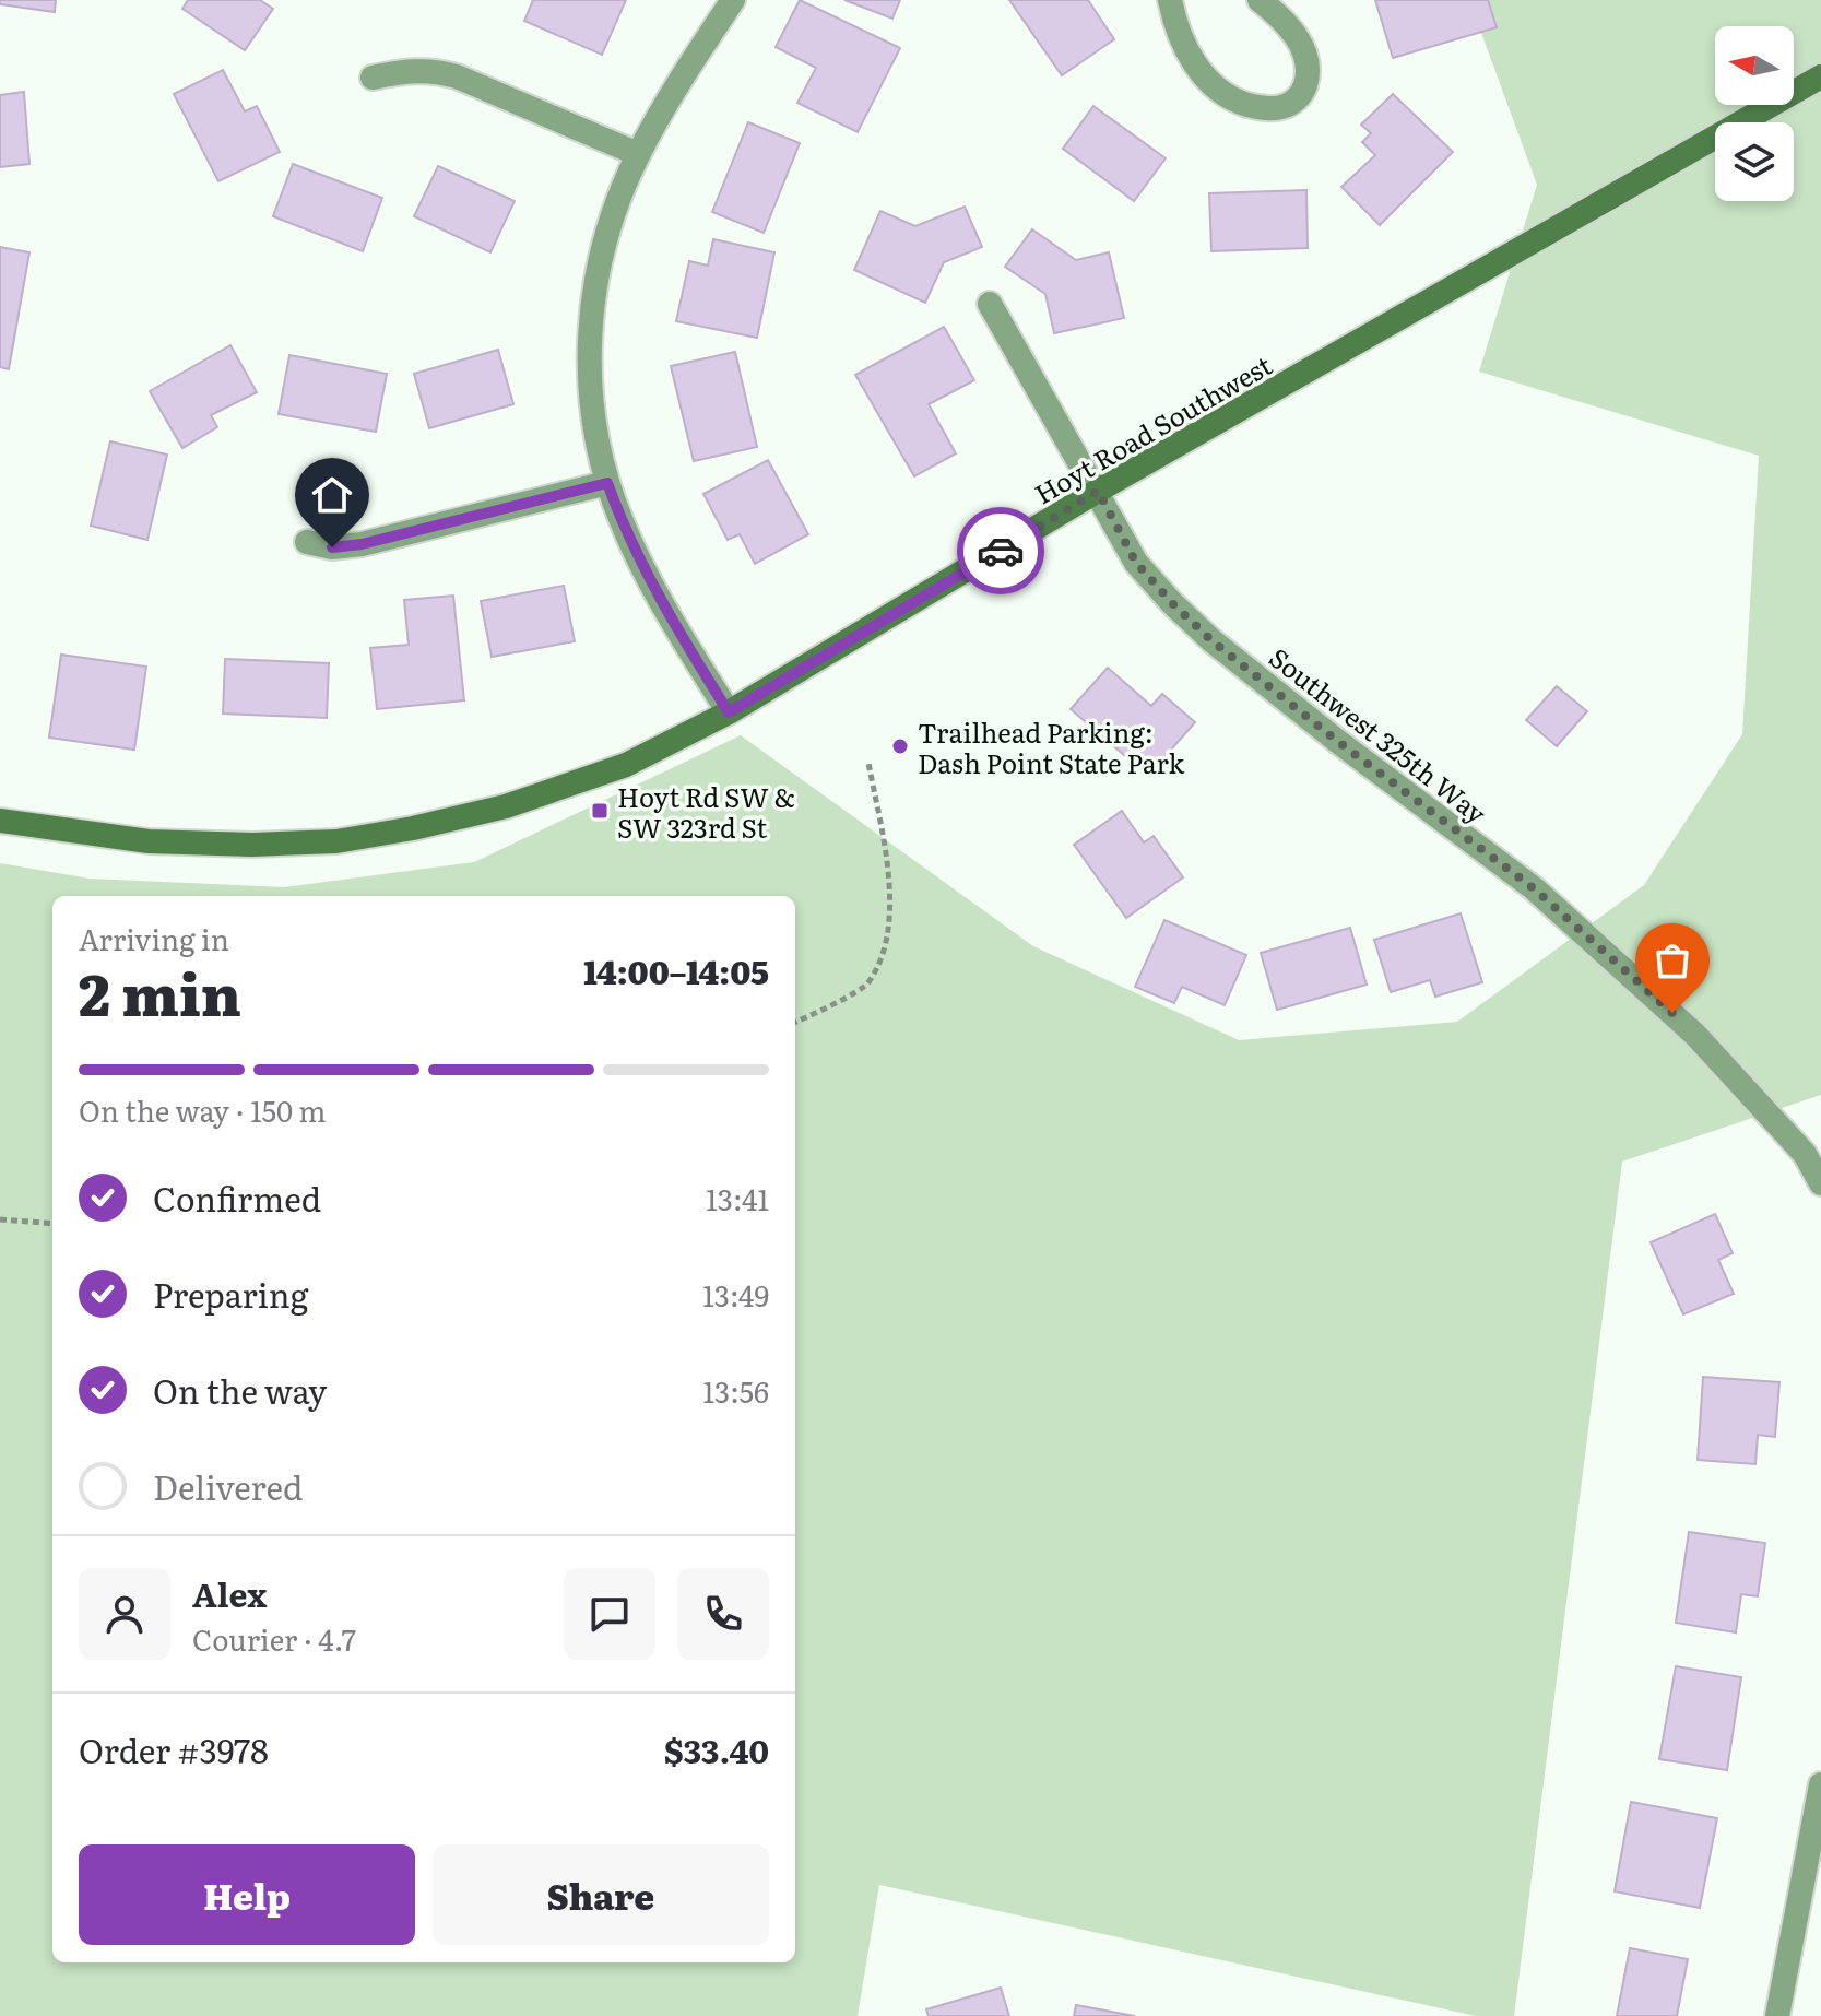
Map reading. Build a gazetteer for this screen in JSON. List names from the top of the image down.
{
  "streets": {
    "main road": ["Hoyt Road Southwest"],
    "street": ["Southwest 325th Way"]
  },
  "crossings": [
    ["Hoyt Road Southwest", "Southwest 325th Way"]
  ],
  "places": {
    "other": ["Trailhead Parking: Dash Point State Park"],
    "transit": ["Hoyt Rd SW & SW 323rd St"]
  },
  "north": "left",
  "page": {
    "heading": ["2 min", "Arriving in", "14:00–14:05"],
    "panel": [
      "Alex",
      "Courier · 4.7",
      "Order #3978",
      "$33.40"
    ],
    "bar": "On the way · 150 m",
    "list": [
      ["Confirmed", "13:41"],
      ["Preparing", "13:49"],
      ["On the way", "13:56"],
      "Delivered"
    ],
    "buttons": ["Help", "Share"]
  }
}
